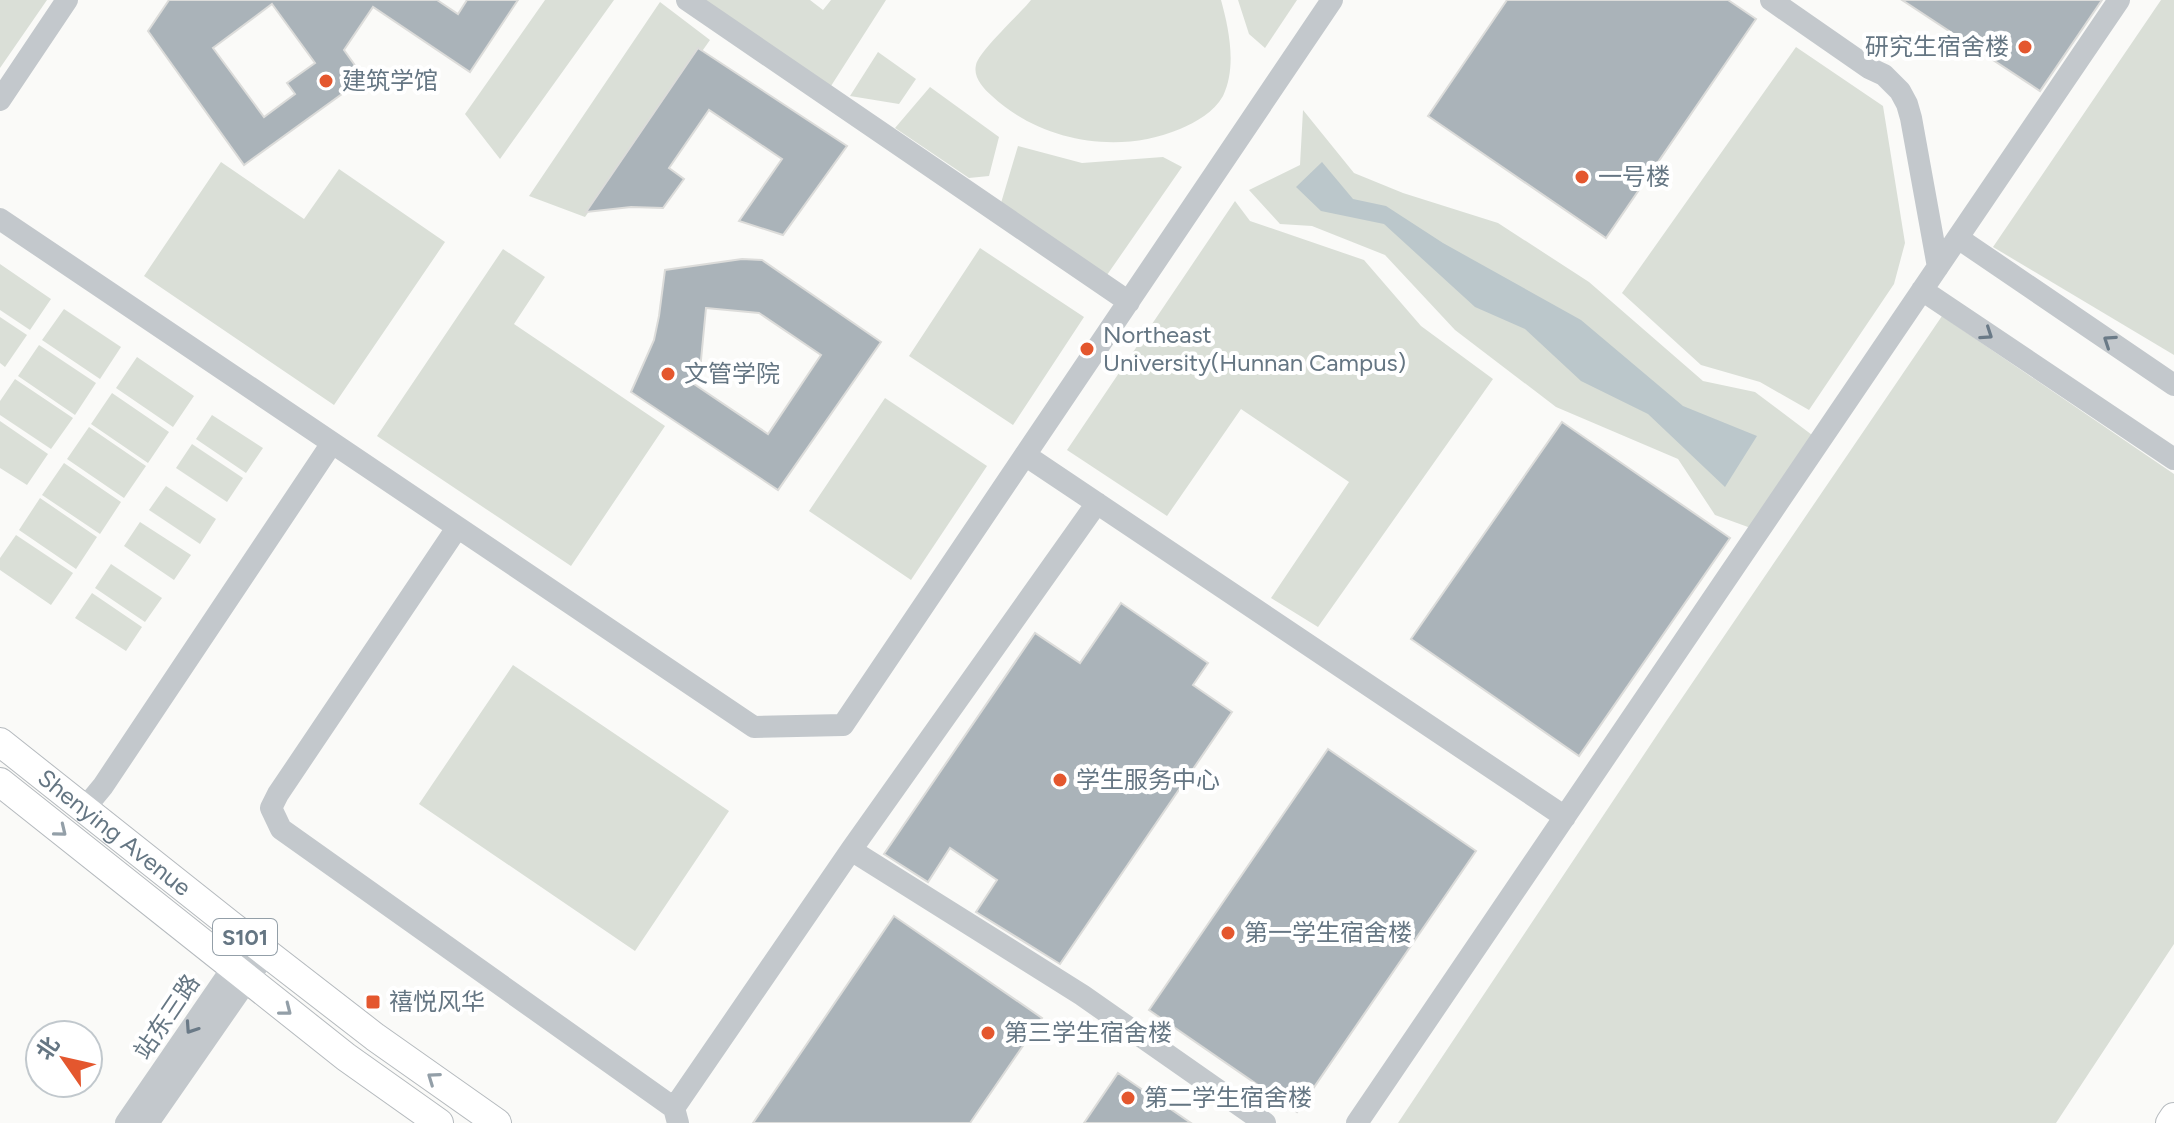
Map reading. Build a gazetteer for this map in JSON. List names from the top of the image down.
{
  "streets": {
    "main road": ["Shenying Avenue", "S101"],
    "street": ["站东三路"]
  },
  "crossings": [
    ["Shenying Avenue", "站东三路"]
  ],
  "places": {
    "other": [
      "研究生宿舍楼",
      "建筑学馆",
      "一号楼",
      "Northeast University(Hunnan Campus)",
      "文管学院",
      "学生服务中心",
      "第一学生宿舍楼",
      "第三学生宿舍楼",
      "第二学生宿舍楼"
    ],
    "transit": ["禧悦风华"]
  },
  "north": "top left"
}
